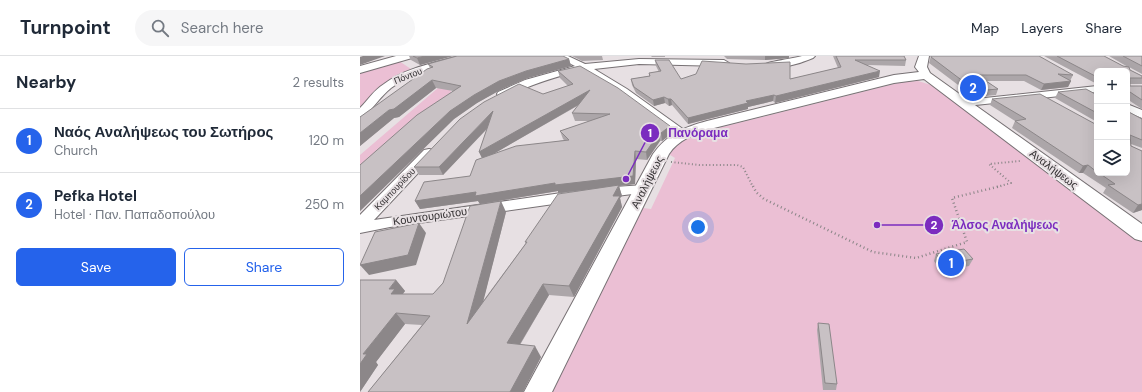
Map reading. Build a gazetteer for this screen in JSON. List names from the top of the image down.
{
  "streets": {
    "street": [
      "Πόντου",
      "Αναλήψεως",
      "Καμπουρίδου",
      "Κουντουριώτου"
    ]
  },
  "crossings": [
    ["Αναλήψεως", "Κουντουριώτου"]
  ],
  "places": ["Πανόραμα", "Άλσος Αναλήψεως"],
  "page": {
    "header": "Turnpoint",
    "search": "Search here",
    "nav": ["Map", "Layers", "Share"],
    "heading": ["Nearby", "2 results"],
    "map_buttons": ["+", "−"],
    "pins": ["2", "1"],
    "list": [
      {
        "mark": "1",
        "name": "Ναός Αναλήψεως του Σωτήρος",
        "note": "Church",
        "value": "120 m"
      },
      {
        "mark": "2",
        "name": "Pefka Hotel",
        "note": "Hotel · Παν. Παπαδοπούλου",
        "value": "250 m"
      }
    ],
    "buttons": ["Save", "Share"]
  }
}
